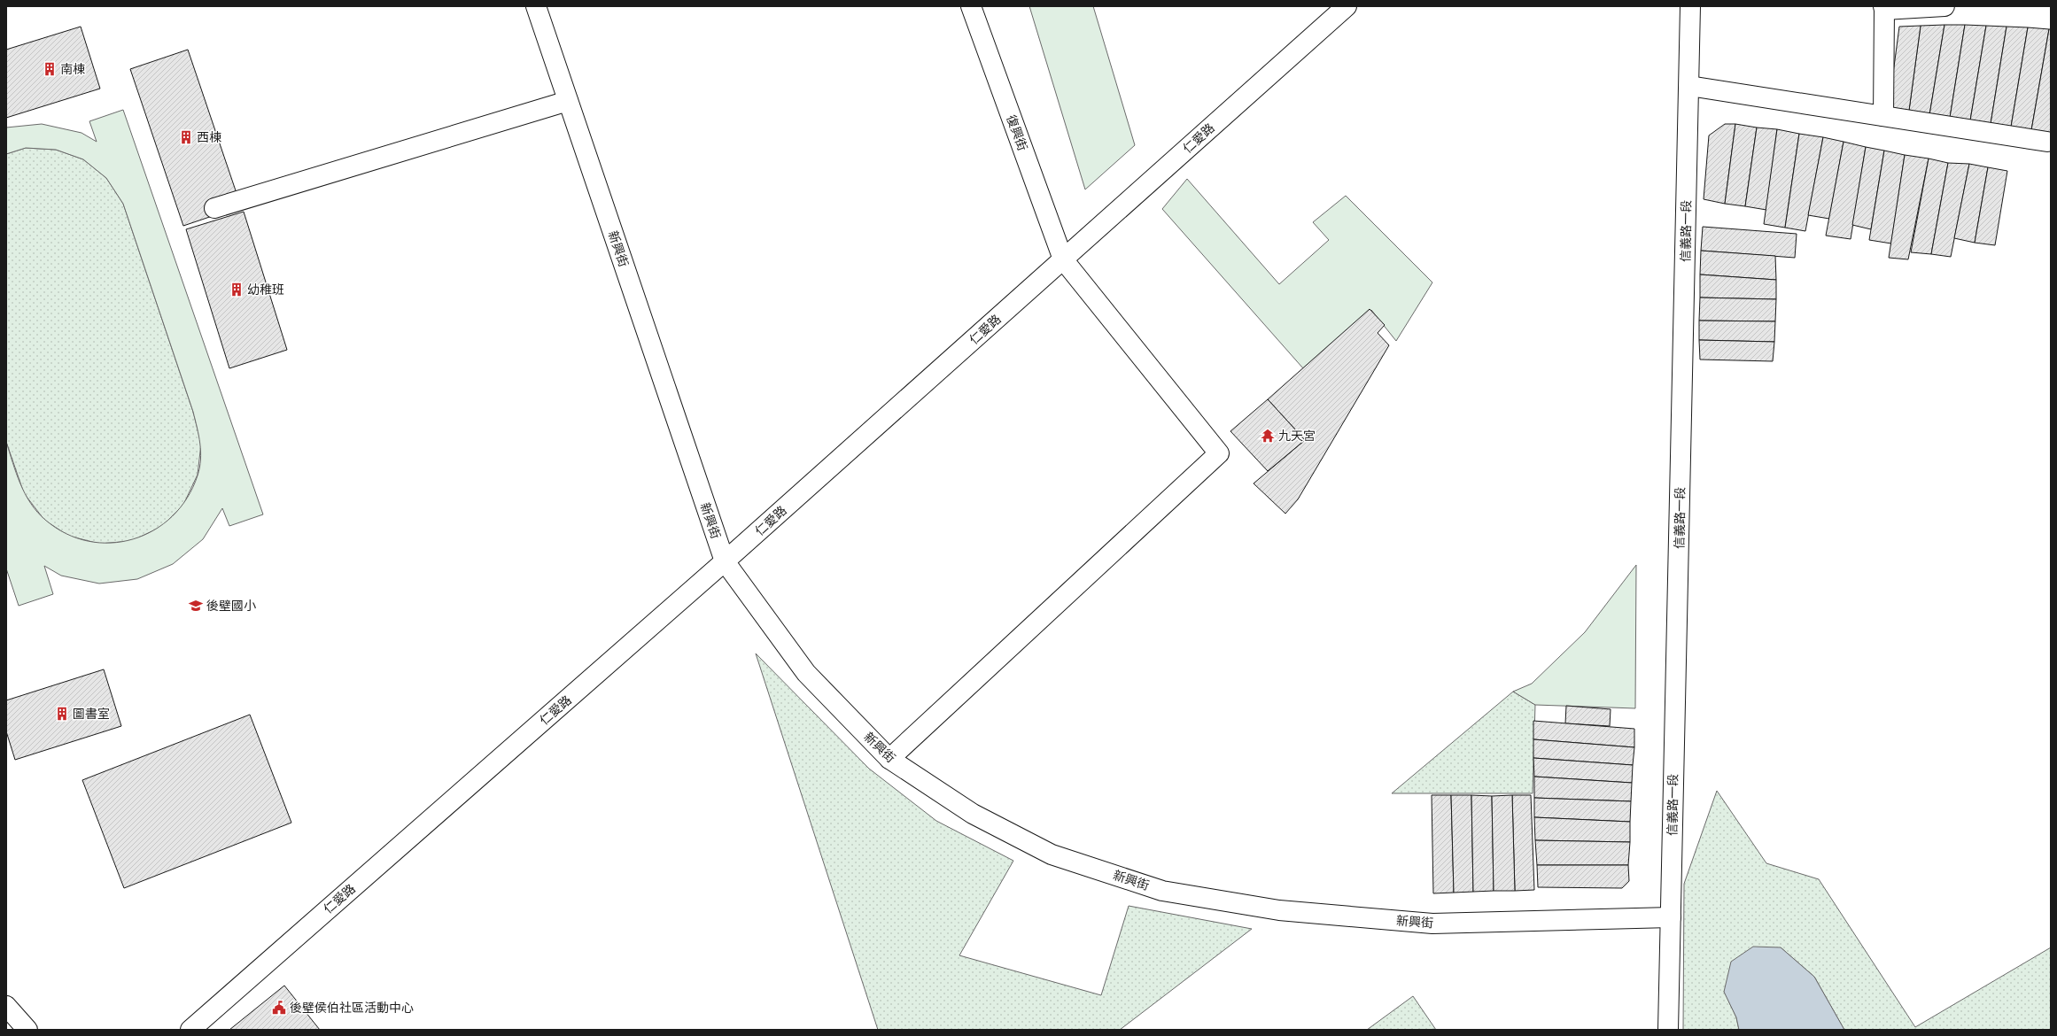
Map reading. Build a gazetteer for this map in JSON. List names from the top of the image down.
{
  "streets": {
    "street": [
      "復興街",
      "仁愛路",
      "信義路一段",
      "新興街"
    ]
  },
  "crossings": [
    ["復興街", "仁愛路"],
    ["復興街", "新興街"],
    ["仁愛路", "新興街"],
    ["信義路一段", "新興街"]
  ],
  "places": {
    "building": [
      "南棟",
      "西棟",
      "幼稚班",
      "圖書室"
    ],
    "temple": ["九天宮"],
    "school or university": ["後壁國小"],
    "public building": ["後壁侯伯社區活動中心"]
  }
}
